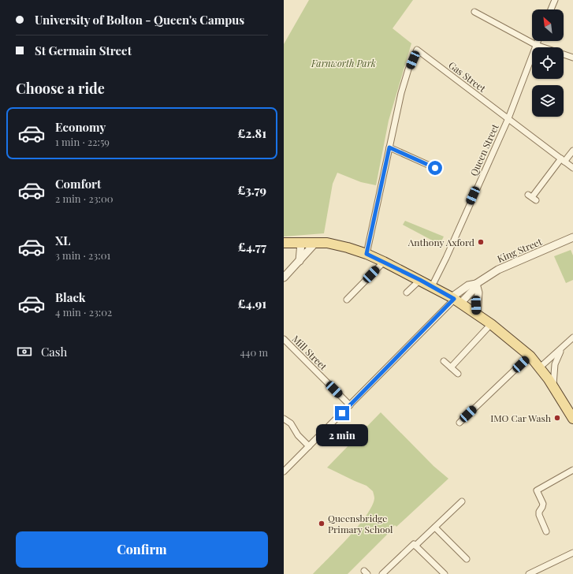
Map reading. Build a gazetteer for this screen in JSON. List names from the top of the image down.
{
  "streets": {
    "street": [
      "Gas Street",
      "Queen Street",
      "King Street",
      "Mill Street"
    ]
  },
  "crossings": [
    ["Gas Street", "Queen Street"]
  ],
  "parks": ["Farnworth Park"],
  "places": ["Anthony Axford", "IMO Car Wash", "Queensbridge Primary School"],
  "north": "top left",
  "page": {
    "banner": ["University of Bolton - Queen's Campus", "St Germain Street"],
    "heading": "Choose a ride",
    "list": [
      {
        "name": "Economy",
        "note": "1 min · 22:59",
        "value": "£2.81"
      },
      {
        "name": "Comfort",
        "note": "2 min · 23:00",
        "value": "£3.79"
      },
      {
        "name": "XL",
        "note": "3 min · 23:01",
        "value": "£4.77"
      },
      {
        "name": "Black",
        "note": "4 min · 23:02",
        "value": "£4.91"
      }
    ],
    "pay": ["Cash", "440 m"],
    "bubble": "2 min",
    "buttons": "Confirm"
  }
}
